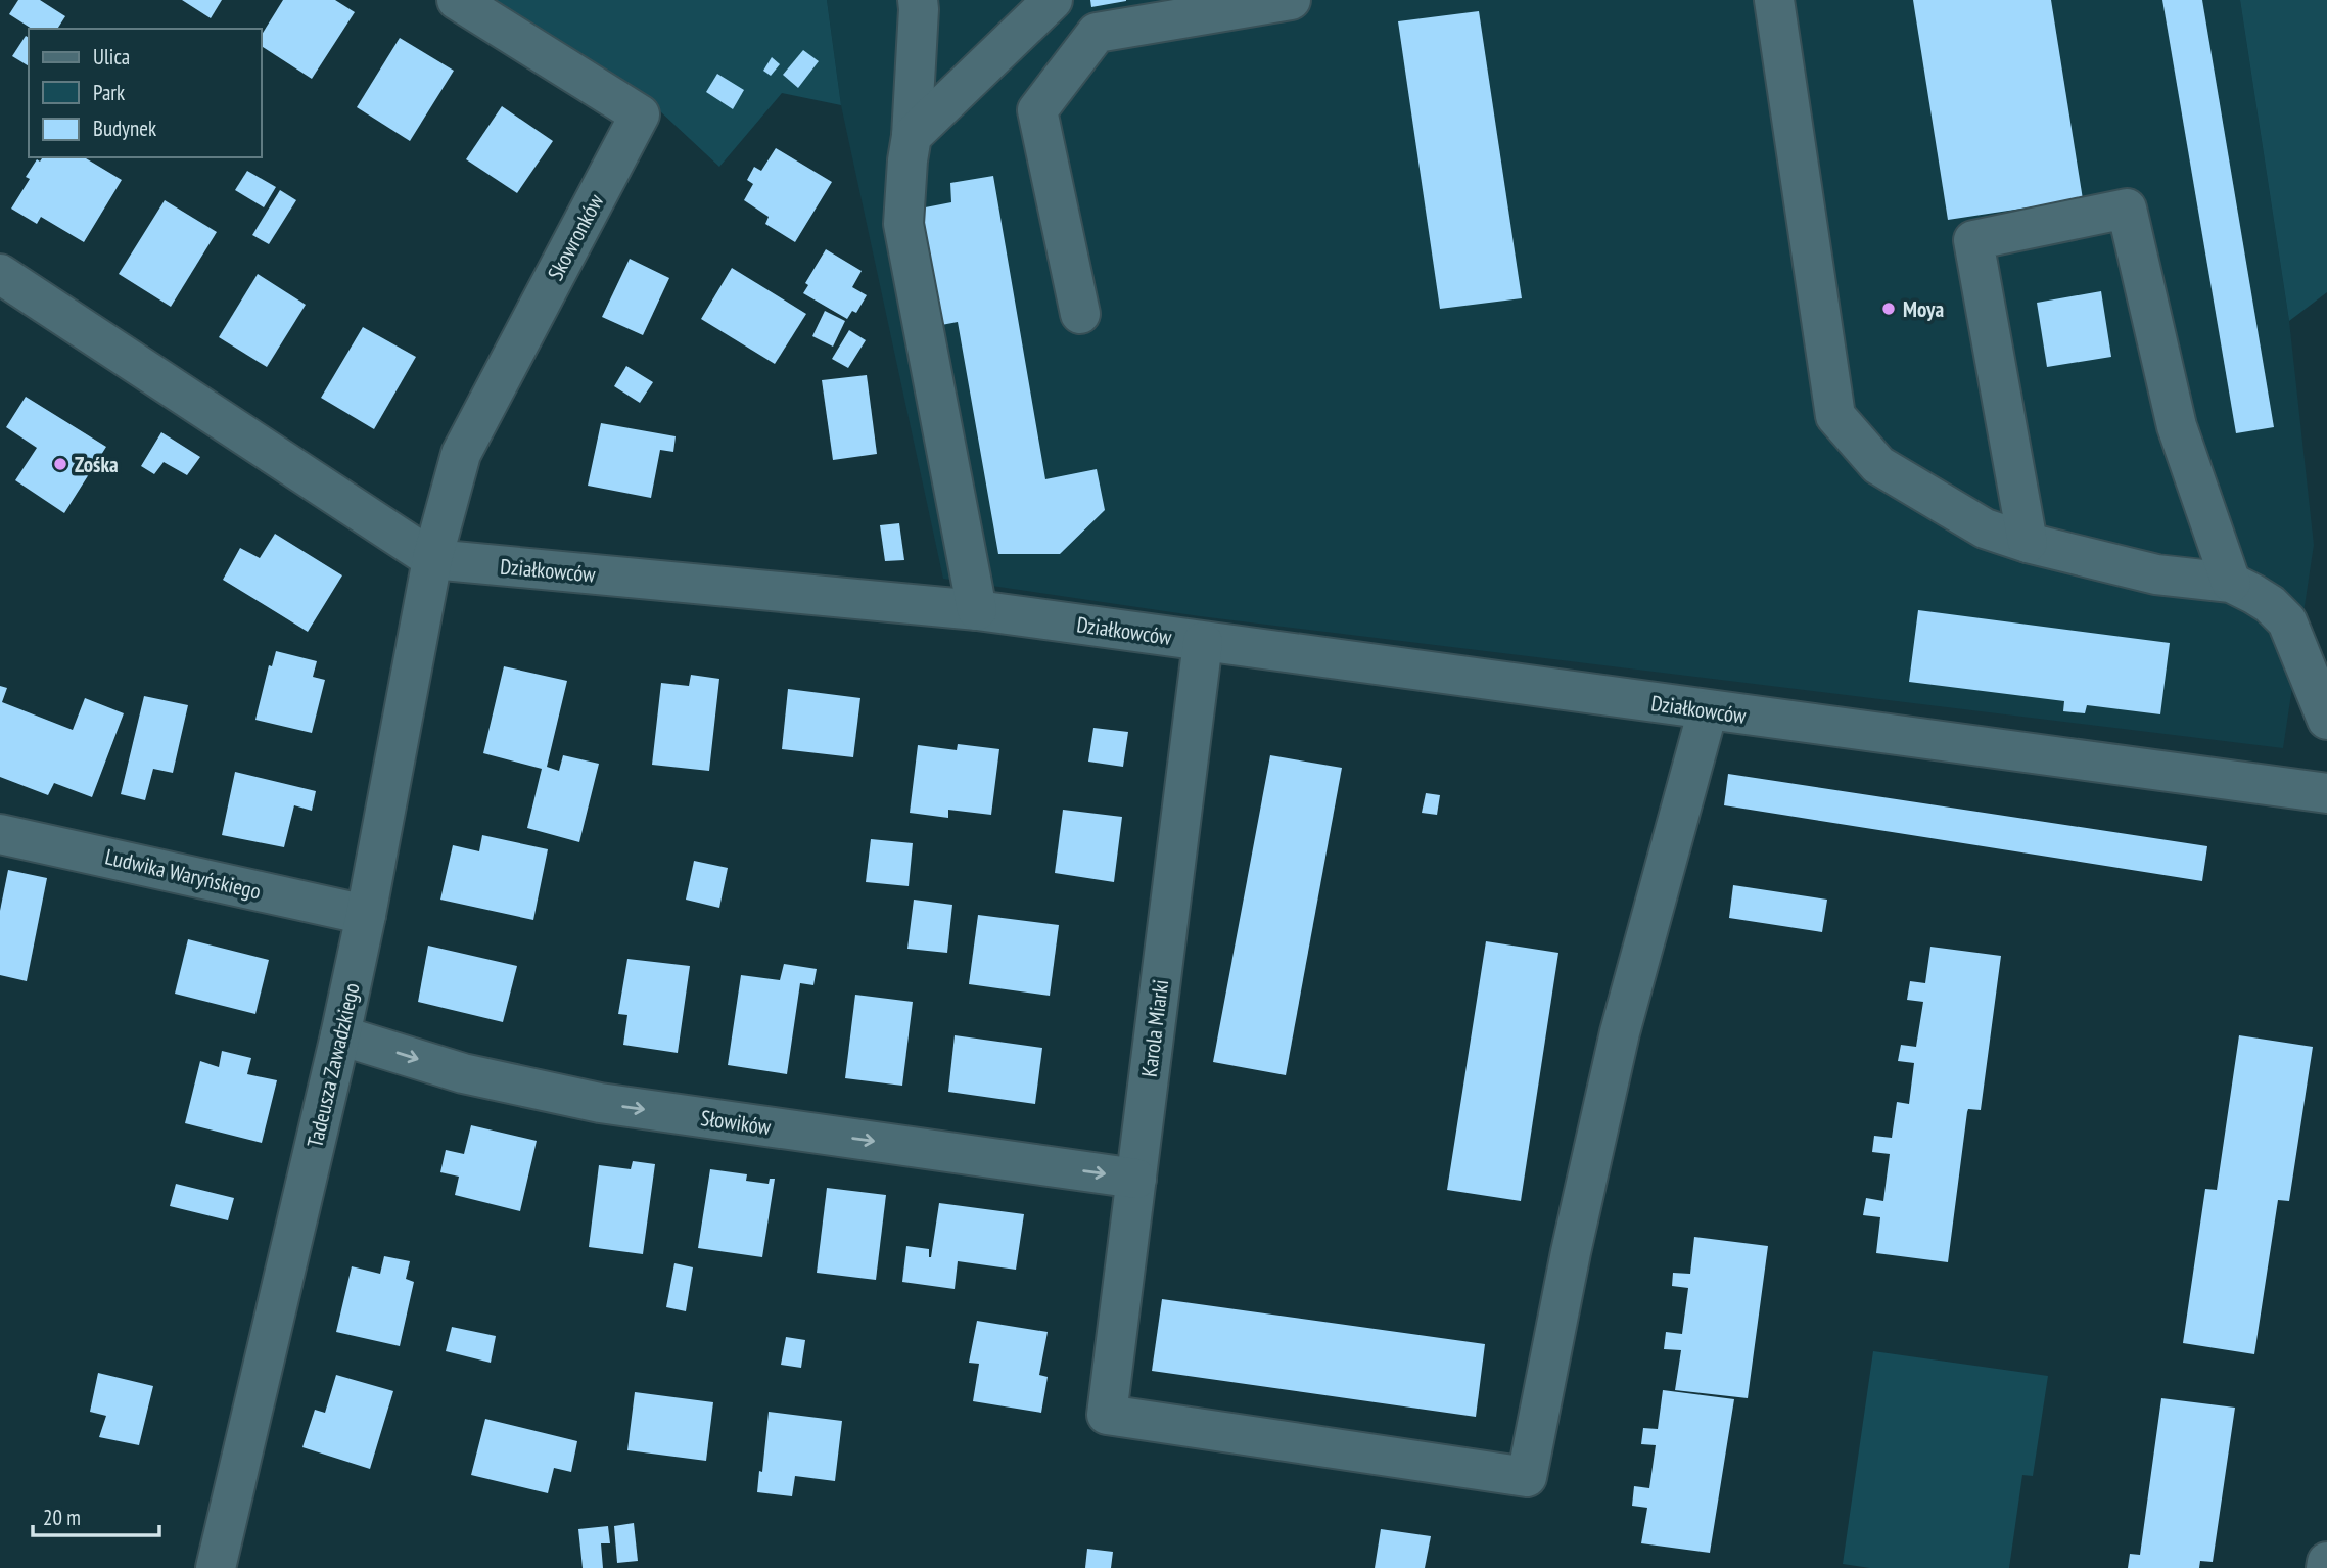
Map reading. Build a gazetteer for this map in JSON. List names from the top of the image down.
{
  "streets": {
    "street": [
      "Skowronków",
      "Działkowców",
      "Ludwika Waryńskiego",
      "Karola Miarki",
      "Tadeusza Zawadzkiego",
      "Słowików"
    ]
  },
  "crossings": [
    ["Skowronków", "Działkowców"],
    ["Skowronków", "Tadeusza Zawadzkiego"],
    ["Działkowców", "Karola Miarki"],
    ["Działkowców", "Tadeusza Zawadzkiego"],
    ["Ludwika Waryńskiego", "Tadeusza Zawadzkiego"],
    ["Karola Miarki", "Słowików"],
    ["Tadeusza Zawadzkiego", "Słowików"]
  ],
  "one_way": ["Słowików"],
  "places": ["Moya", "Zośka"],
  "legend": ["Ulica", "Park", "Budynek"],
  "scale_bar": "20 m"
}
